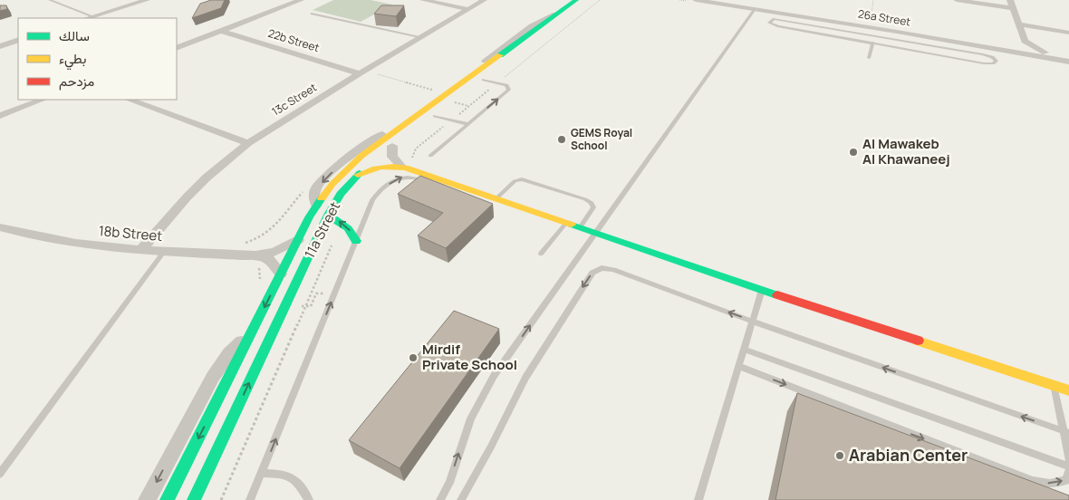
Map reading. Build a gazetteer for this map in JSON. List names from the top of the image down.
{
  "streets": {
    "street": [
      "26a Street",
      "22b Street",
      "13c Street",
      "11a Street",
      "18b Street"
    ]
  },
  "crossings": [
    ["22b Street", "13c Street"],
    ["13c Street", "18b Street"],
    ["11a Street", "18b Street"]
  ],
  "places": [
    "GEMS Royal School",
    "Al Mawakeb Al Khawaneej",
    "Mirdif Private School",
    "Arabian Center"
  ],
  "legend": ["سالك", "بطيء", "مزدحم"]
}
